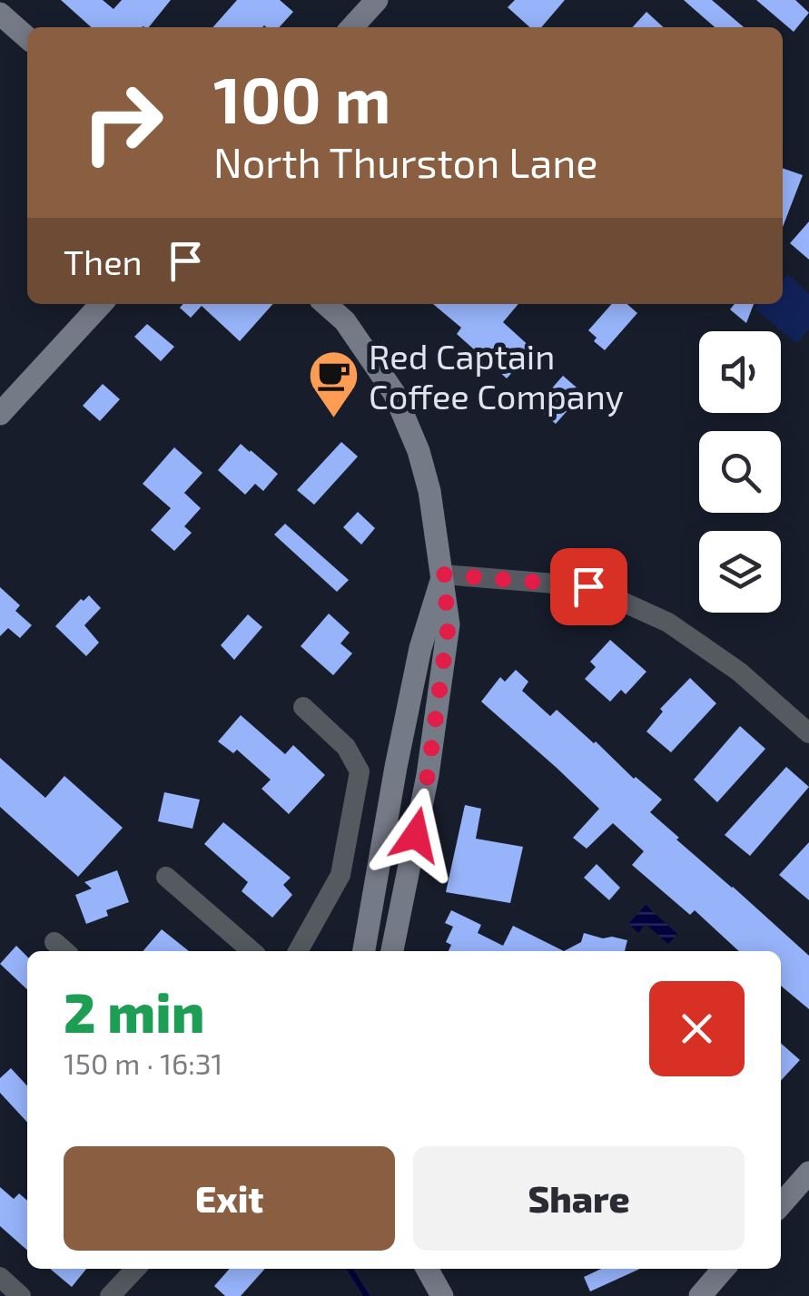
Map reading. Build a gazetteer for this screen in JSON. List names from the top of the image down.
{
  "places": {
    "cafe": ["Red Captain Coffee Company"]
  },
  "page": {
    "turn": ["100 m", "North Thurston Lane"],
    "then": "Then",
    "heading": ["2 min", "150 m · 16:31"],
    "buttons": ["Exit", "Share"]
  }
}
